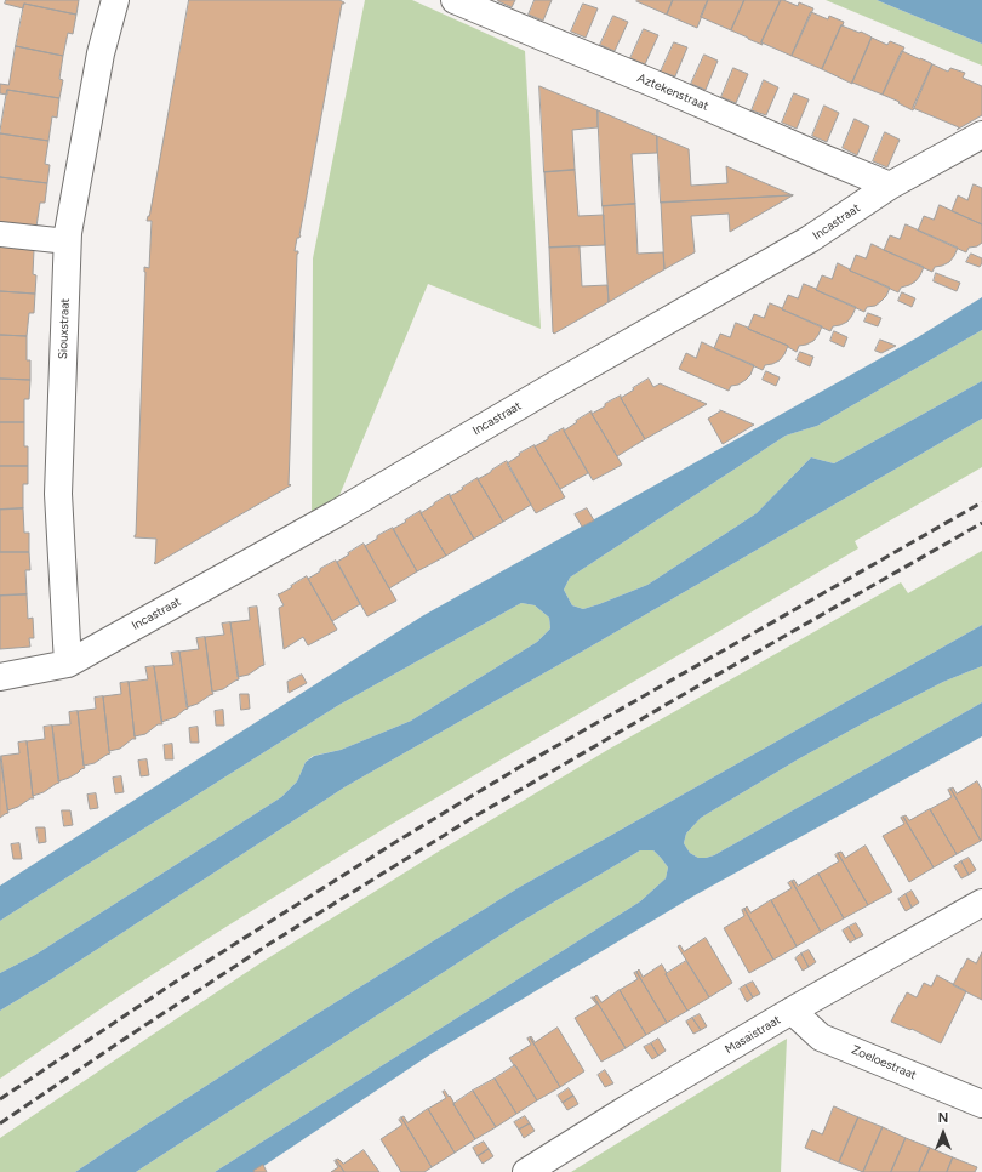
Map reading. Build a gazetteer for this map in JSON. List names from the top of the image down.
{
  "streets": {
    "street": [
      "Aztekenstraat",
      "Incastraat",
      "Siouxstraat",
      "Masaistraat",
      "Zoeloestraat"
    ]
  },
  "crossings": [
    ["Aztekenstraat", "Incastraat"],
    ["Incastraat", "Siouxstraat"],
    ["Masaistraat", "Zoeloestraat"]
  ],
  "north": "top"
}
